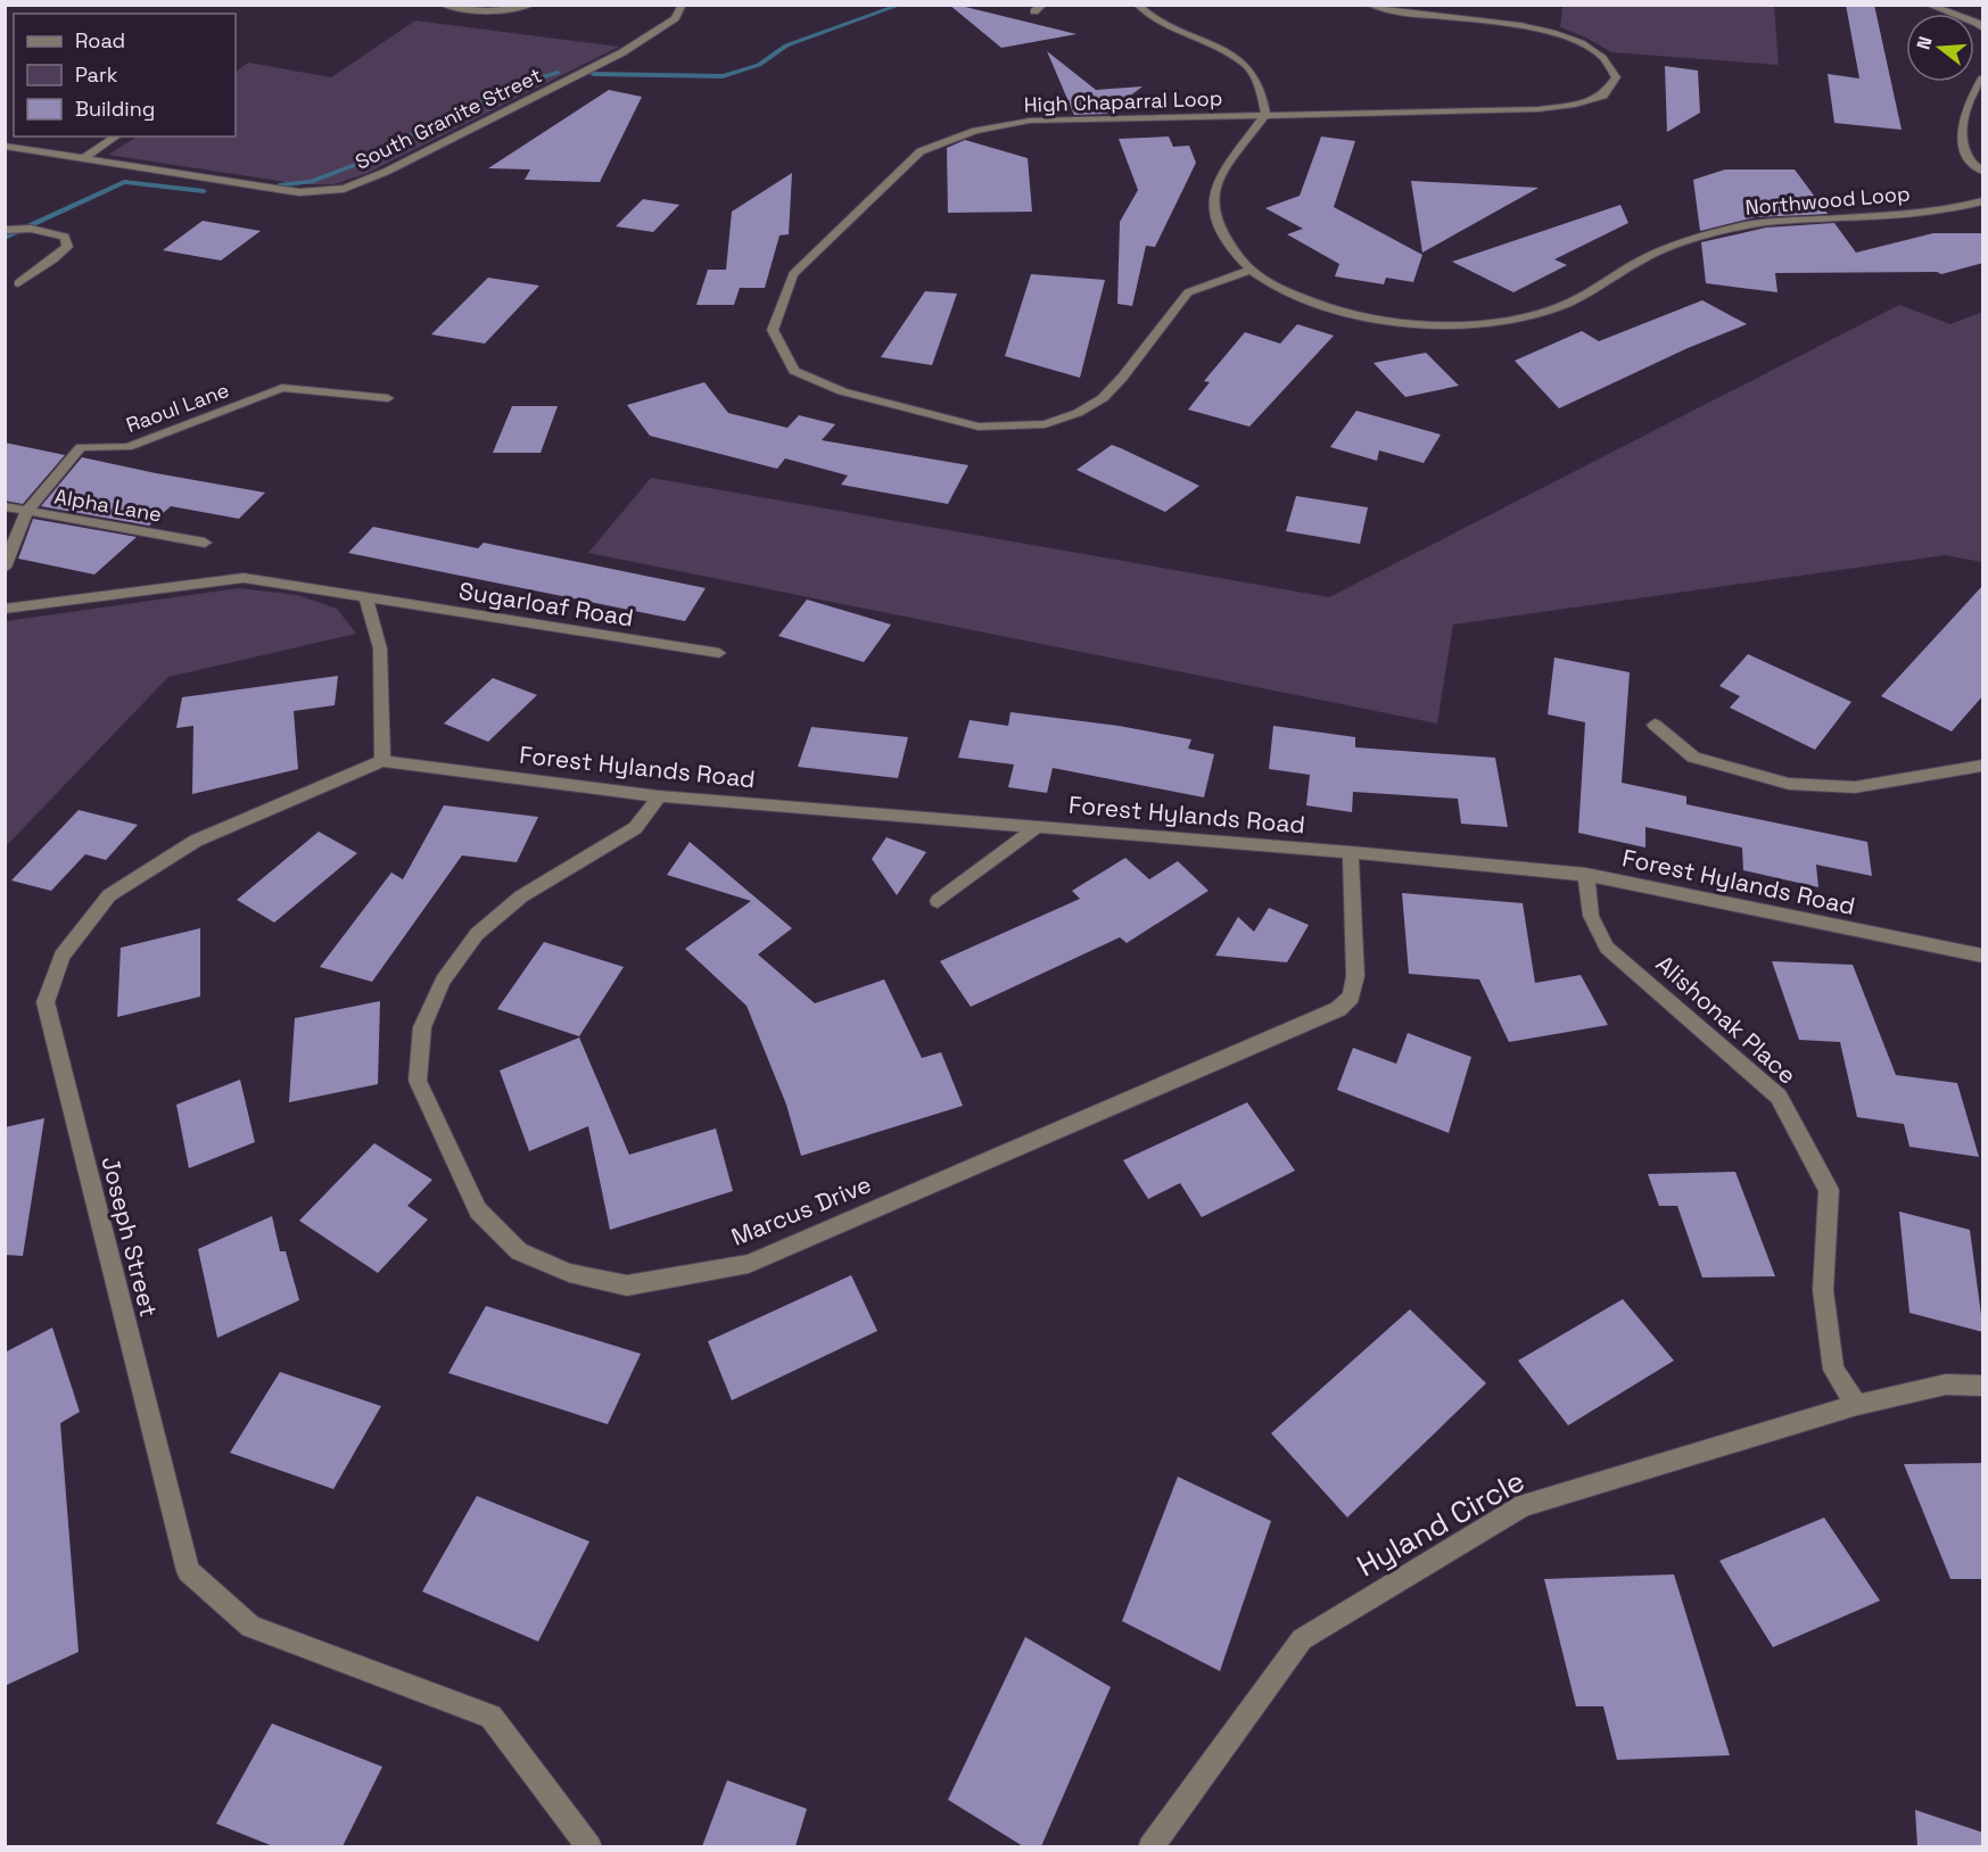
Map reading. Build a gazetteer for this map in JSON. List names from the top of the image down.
{
  "streets": {
    "street": [
      "High Chaparral Loop",
      "South Granite Street",
      "Northwood Loop",
      "Raoul Lane",
      "Alpha Lane",
      "Sugarloaf Road",
      "Forest Hylands Road",
      "Alishonak Place",
      "Marcus Drive",
      "Joseph Street",
      "Hyland Circle"
    ]
  },
  "crossings": [
    ["High Chaparral Loop", "Northwood Loop"],
    ["Raoul Lane", "Alpha Lane"],
    ["Forest Hylands Road", "Alishonak Place"],
    ["Forest Hylands Road", "Marcus Drive"],
    ["Forest Hylands Road", "Joseph Street"],
    ["Alishonak Place", "Hyland Circle"]
  ],
  "legend": ["Road", "Park", "Building"],
  "north": "left"
}
